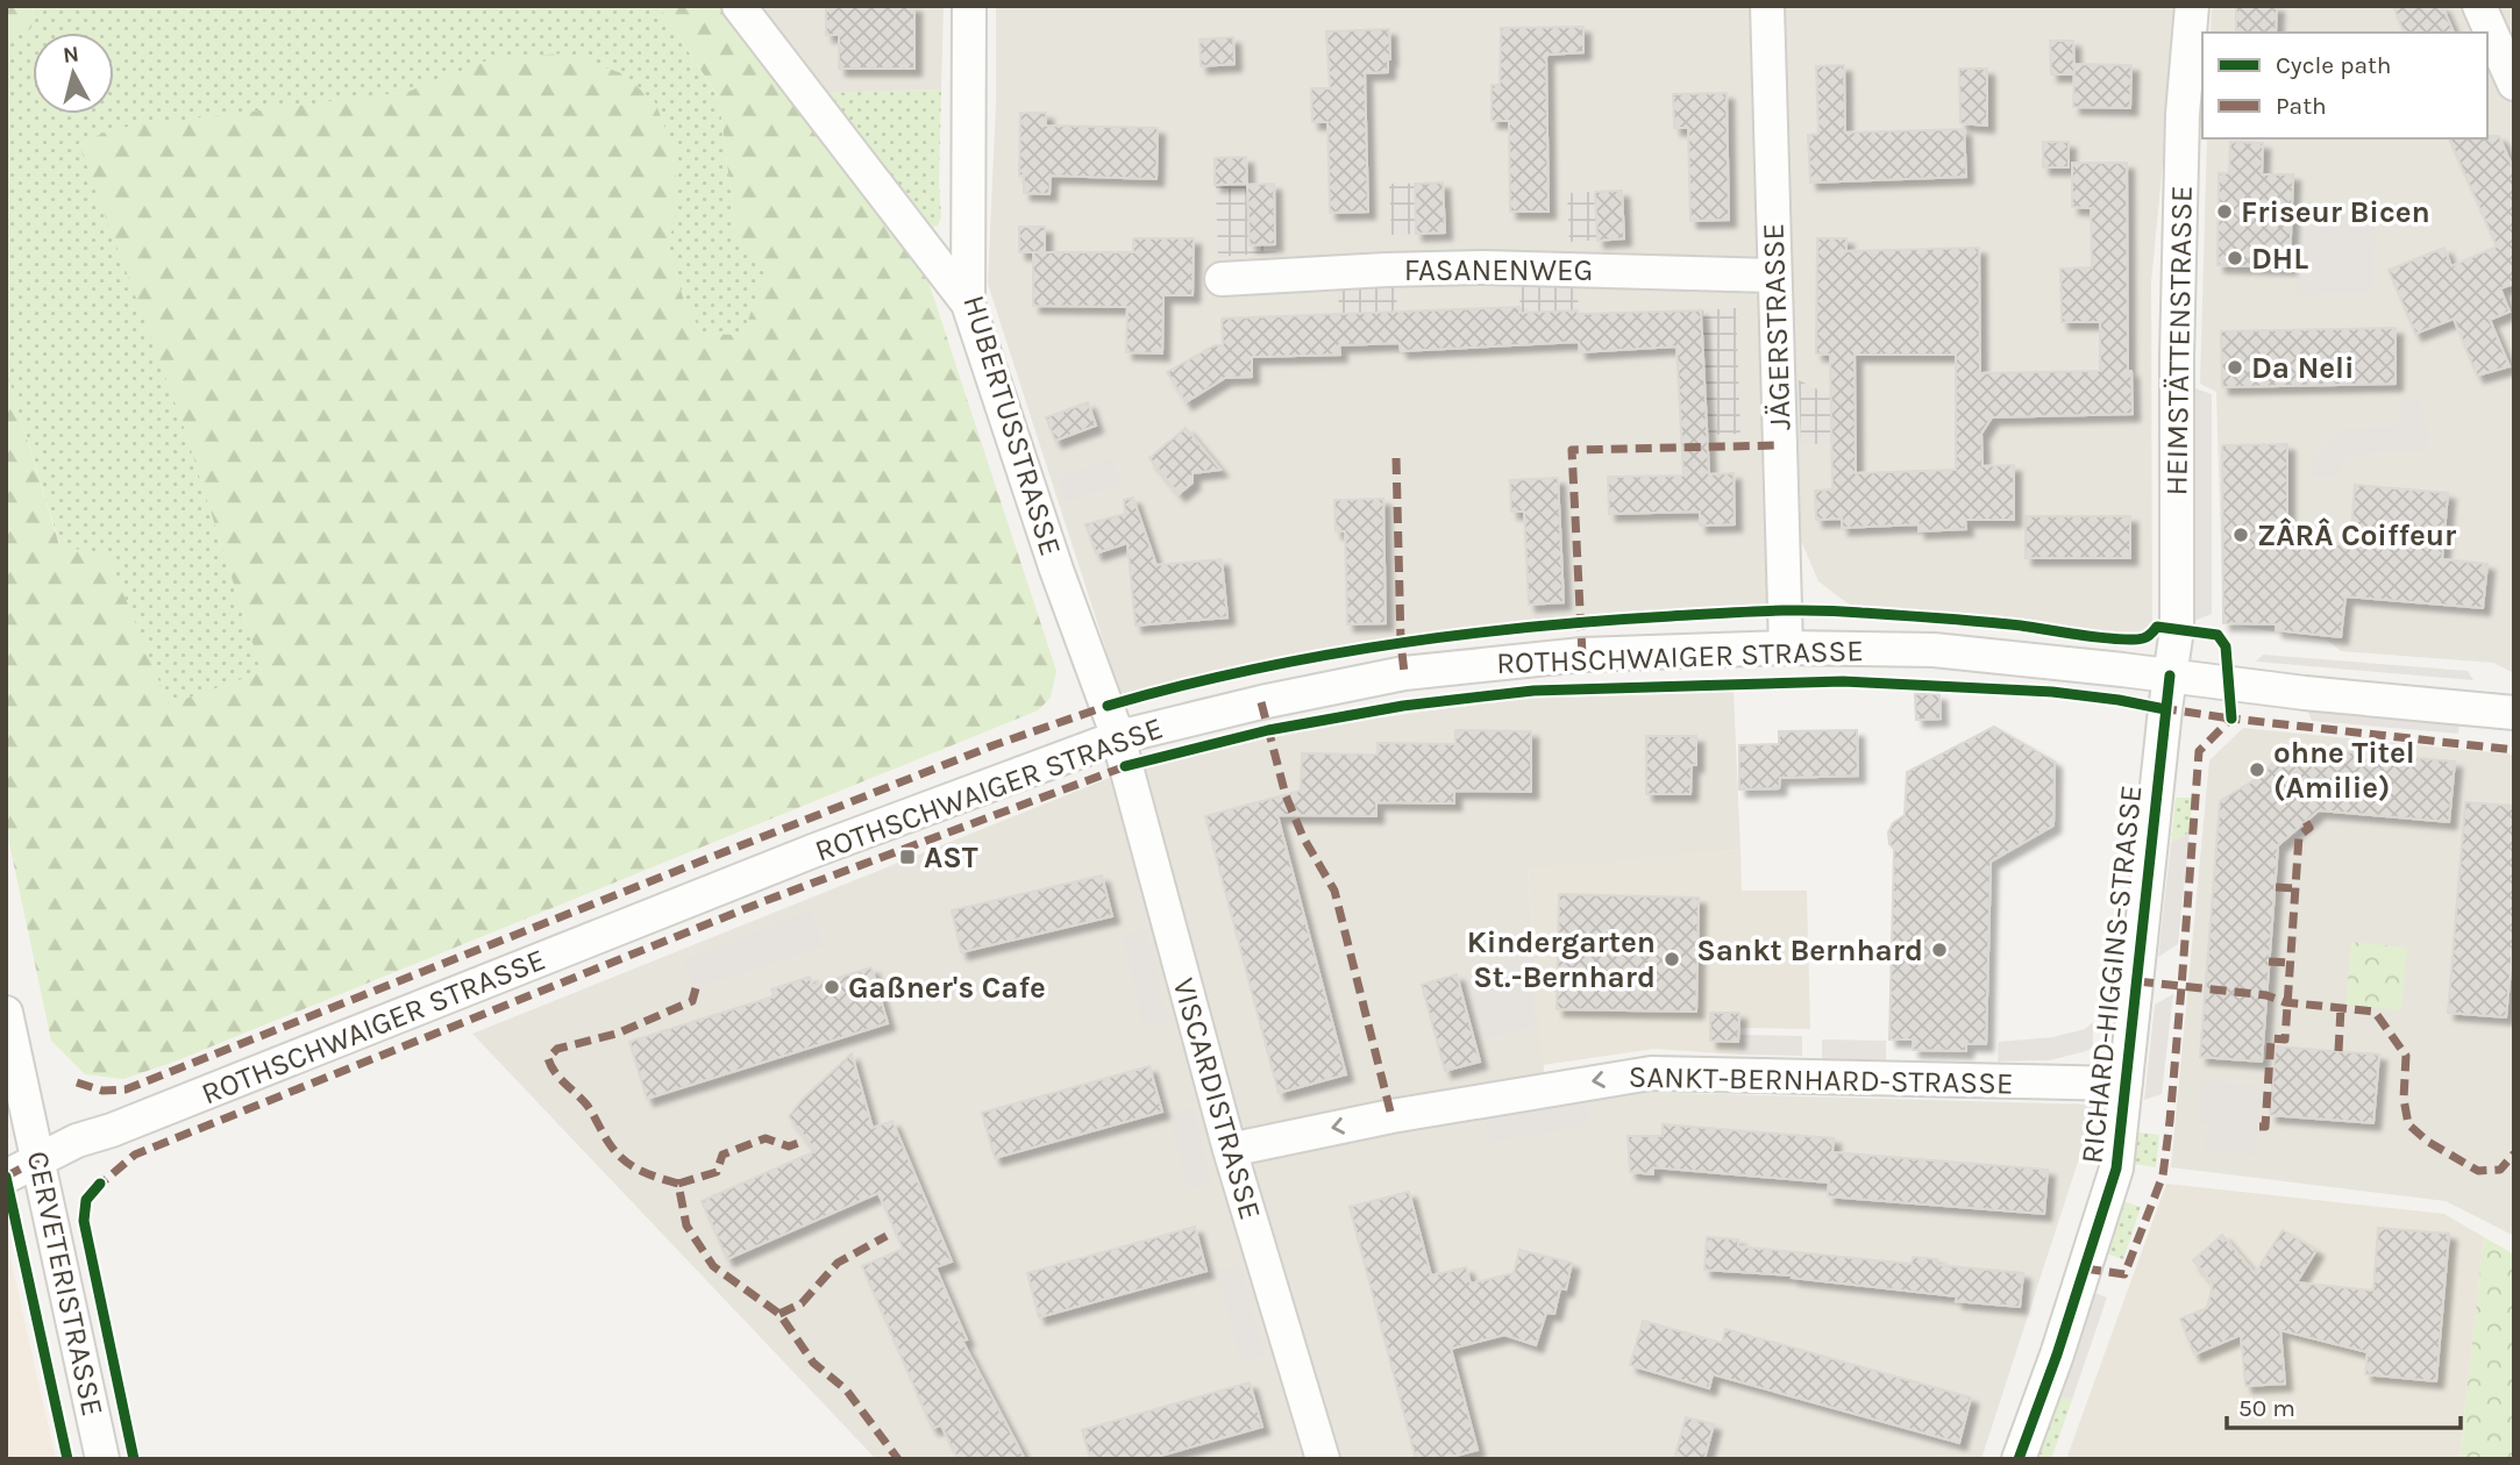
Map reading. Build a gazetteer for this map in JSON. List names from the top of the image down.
{
  "streets": {
    "street": [
      "FASANENWEG",
      "JÄGERSTRASSE",
      "HEIMSTÄTTENSTRASSE",
      "HUBERTUSSTRASSE",
      "ROTHSCHWAIGER STRASSE",
      "RICHARD-HIGGINS-STRASSE",
      "SANKT-BERNHARD-STRASSE",
      "VISCARDISTRASSE",
      "CERVETERISTRASSE"
    ]
  },
  "crossings": [
    ["FASANENWEG", "JÄGERSTRASSE"],
    ["JÄGERSTRASSE", "ROTHSCHWAIGER STRASSE"],
    ["HEIMSTÄTTENSTRASSE", "ROTHSCHWAIGER STRASSE"],
    ["HEIMSTÄTTENSTRASSE", "RICHARD-HIGGINS-STRASSE"],
    ["HUBERTUSSTRASSE", "ROTHSCHWAIGER STRASSE"],
    ["HUBERTUSSTRASSE", "VISCARDISTRASSE"],
    ["ROTHSCHWAIGER STRASSE", "RICHARD-HIGGINS-STRASSE"],
    ["ROTHSCHWAIGER STRASSE", "VISCARDISTRASSE"],
    ["ROTHSCHWAIGER STRASSE", "CERVETERISTRASSE"],
    ["RICHARD-HIGGINS-STRASSE", "SANKT-BERNHARD-STRASSE"],
    ["SANKT-BERNHARD-STRASSE", "VISCARDISTRASSE"]
  ],
  "one_way": ["SANKT-BERNHARD-STRASSE"],
  "places": {
    "other": [
      "Friseur Bicen",
      "DHL",
      "Da Neli",
      "ZÂRÂ Coiffeur",
      "ohne Titel (Amilie)",
      "Sankt Bernhard",
      "Kindergarten St.-Bernhard",
      "Gaßner's Cafe"
    ],
    "transit": ["AST"]
  },
  "legend": ["Cycle path", "Path"],
  "scale_bar": "50 m",
  "north": "top"
}
